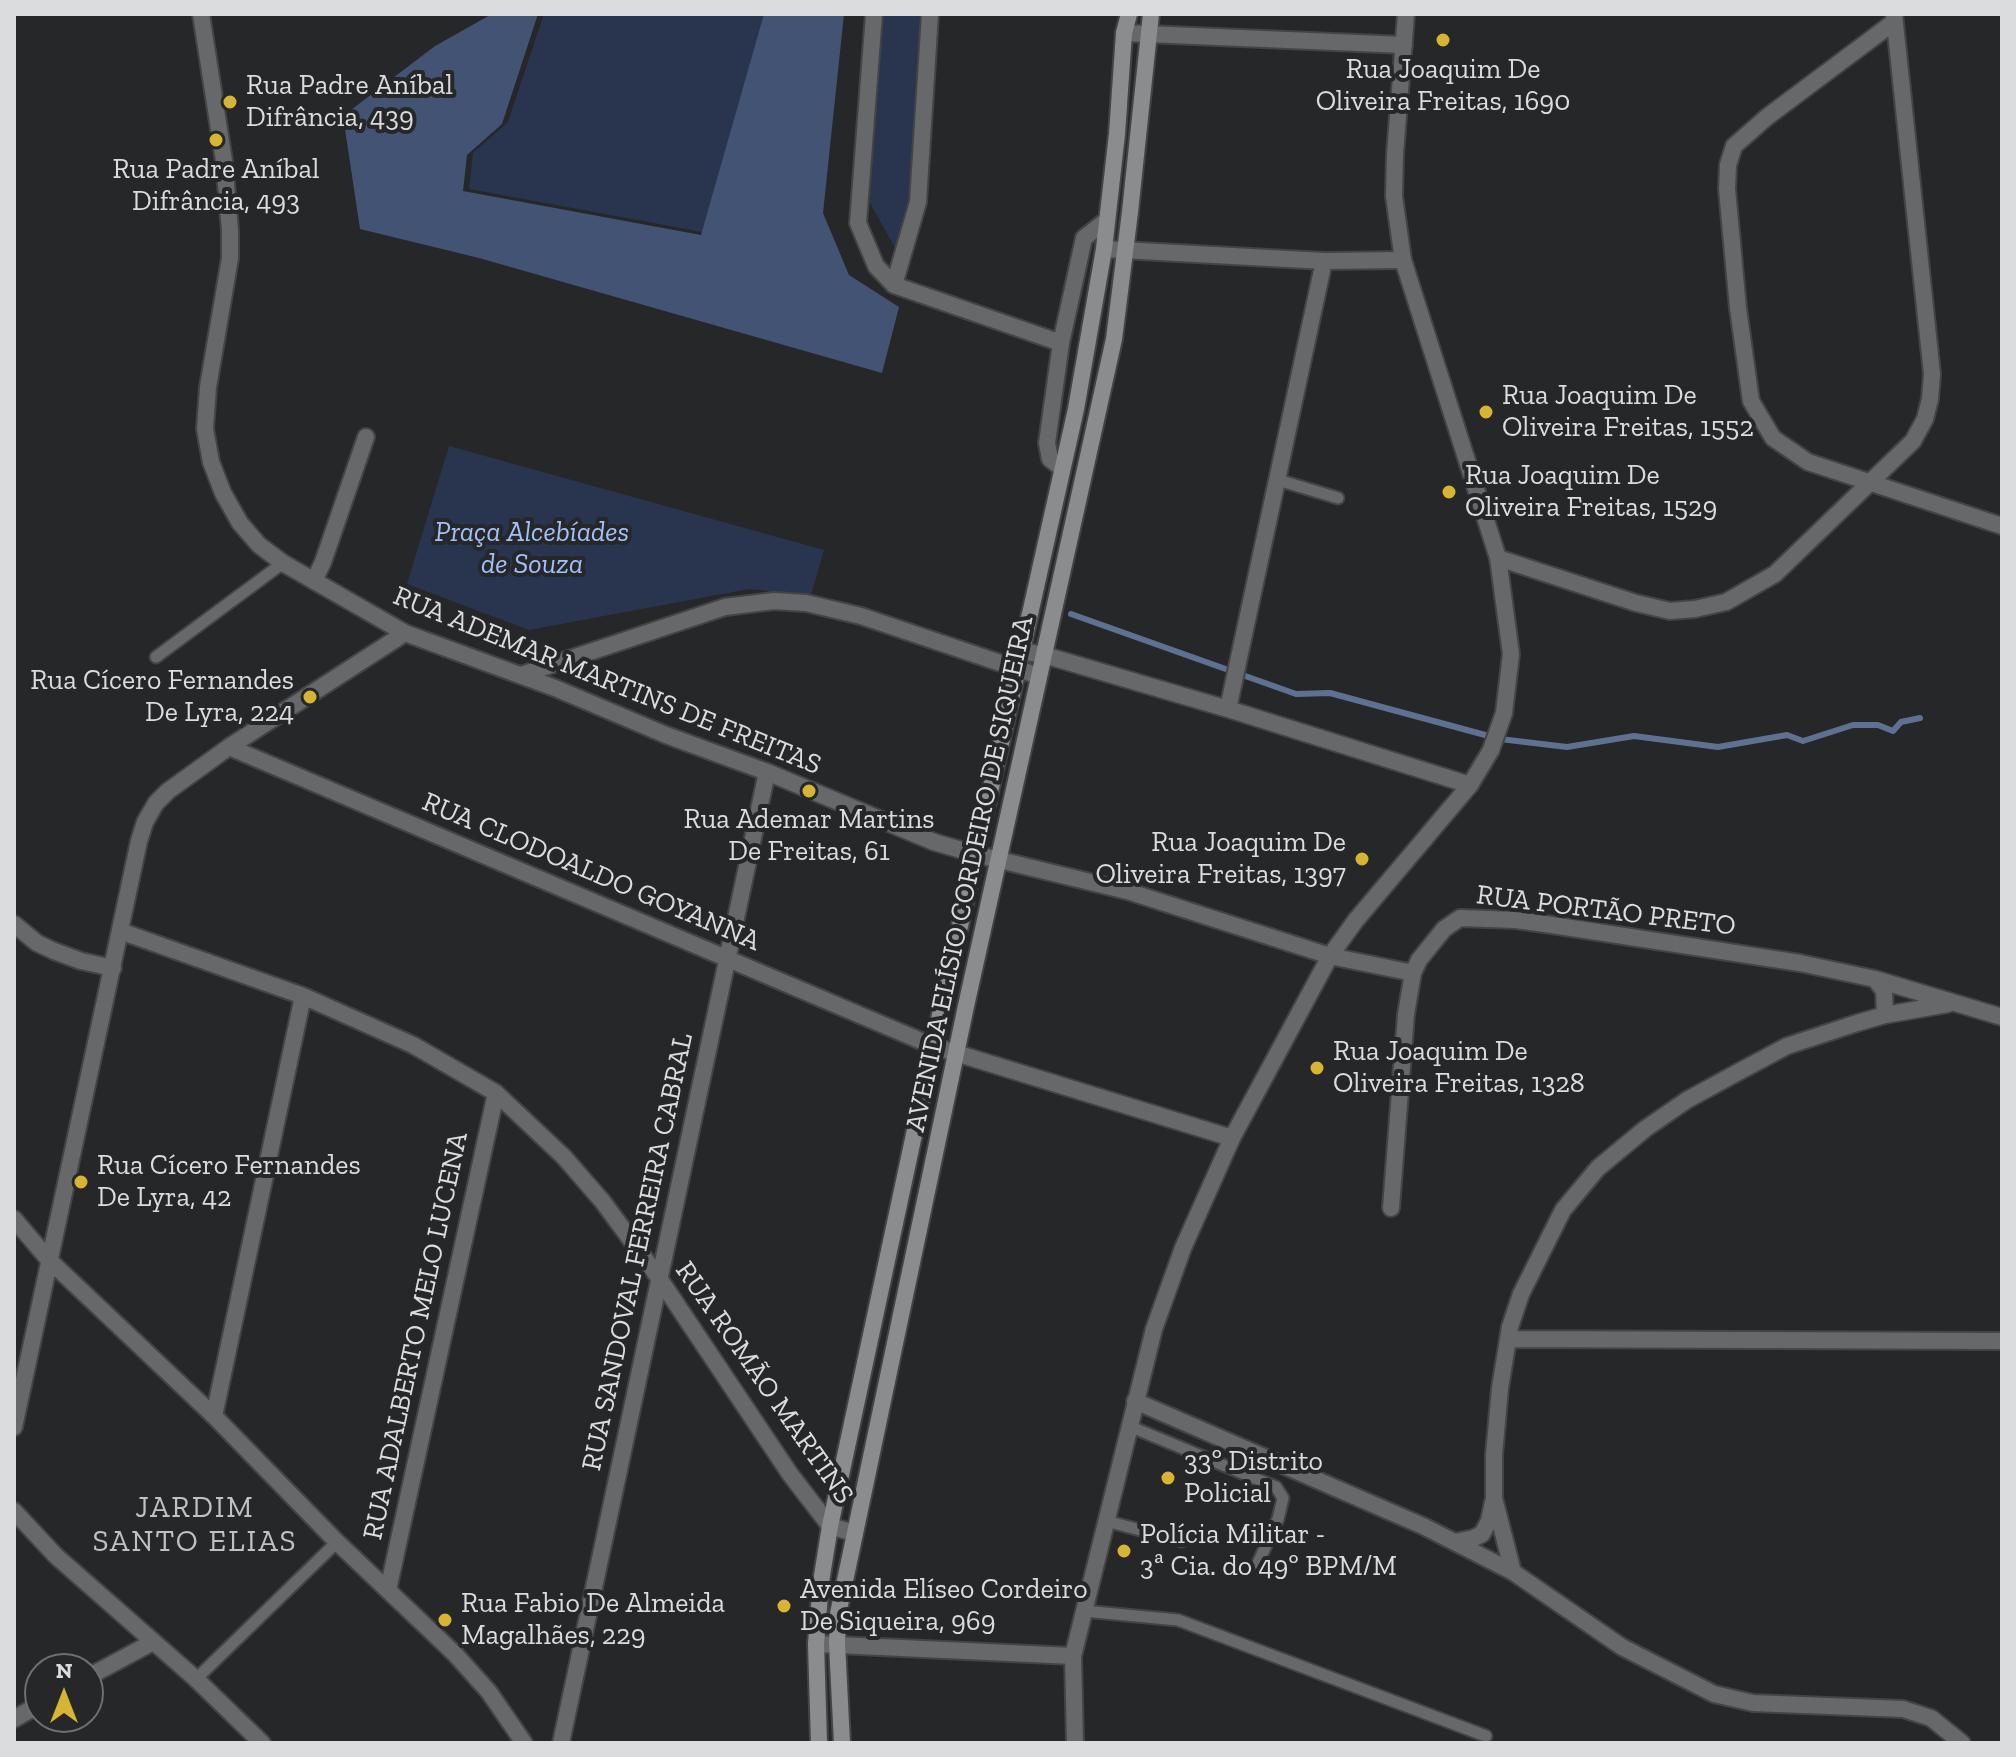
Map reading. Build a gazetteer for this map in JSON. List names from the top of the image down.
{
  "streets": {
    "main road": ["AVENIDA ELÍSIO CORDEIRO DE SIQUEIRA"],
    "street": [
      "RUA ADEMAR MARTINS DE FREITAS",
      "RUA CLODOALDO GOYANNA",
      "RUA PORTÃO PRETO",
      "RUA SANDOVAL FERREIRA CABRAL",
      "RUA ADALBERTO MELO LUCENA",
      "RUA ROMÃO MARTINS"
    ]
  },
  "crossings": [
    ["RUA ADEMAR MARTINS DE FREITAS", "AVENIDA ELÍSIO CORDEIRO DE SIQUEIRA"],
    ["RUA ADEMAR MARTINS DE FREITAS", "RUA PORTÃO PRETO"],
    ["RUA ADEMAR MARTINS DE FREITAS", "RUA SANDOVAL FERREIRA CABRAL"],
    ["RUA CLODOALDO GOYANNA", "AVENIDA ELÍSIO CORDEIRO DE SIQUEIRA"],
    ["RUA CLODOALDO GOYANNA", "RUA SANDOVAL FERREIRA CABRAL"],
    ["AVENIDA ELÍSIO CORDEIRO DE SIQUEIRA", "RUA ROMÃO MARTINS"],
    ["RUA SANDOVAL FERREIRA CABRAL", "RUA ROMÃO MARTINS"],
    ["RUA ADALBERTO MELO LUCENA", "RUA ROMÃO MARTINS"]
  ],
  "districts": ["JARDIM SANTO ELIAS"],
  "parks": ["Praça Alcebíades de Souza"],
  "places": [
    "Rua Joaquim De Oliveira Freitas, 1690",
    "Rua Padre Aníbal Difrância, 439",
    "Rua Padre Aníbal Difrância, 493",
    "Rua Joaquim De Oliveira Freitas, 1552",
    "Rua Joaquim De Oliveira Freitas, 1529",
    "Rua Cícero Fernandes De Lyra, 224",
    "Rua Ademar Martins De Freitas, 61",
    "Rua Joaquim De Oliveira Freitas, 1397",
    "Rua Joaquim De Oliveira Freitas, 1328",
    "Rua Cícero Fernandes De Lyra, 42",
    "33º Distrito Policial",
    "Polícia Militar - 3ª Cia. do 49º BPM/M",
    "Avenida Elíseo Cordeiro De Siqueira, 969",
    "Rua Fabio De Almeida Magalhães, 229"
  ],
  "north": "top"
}
